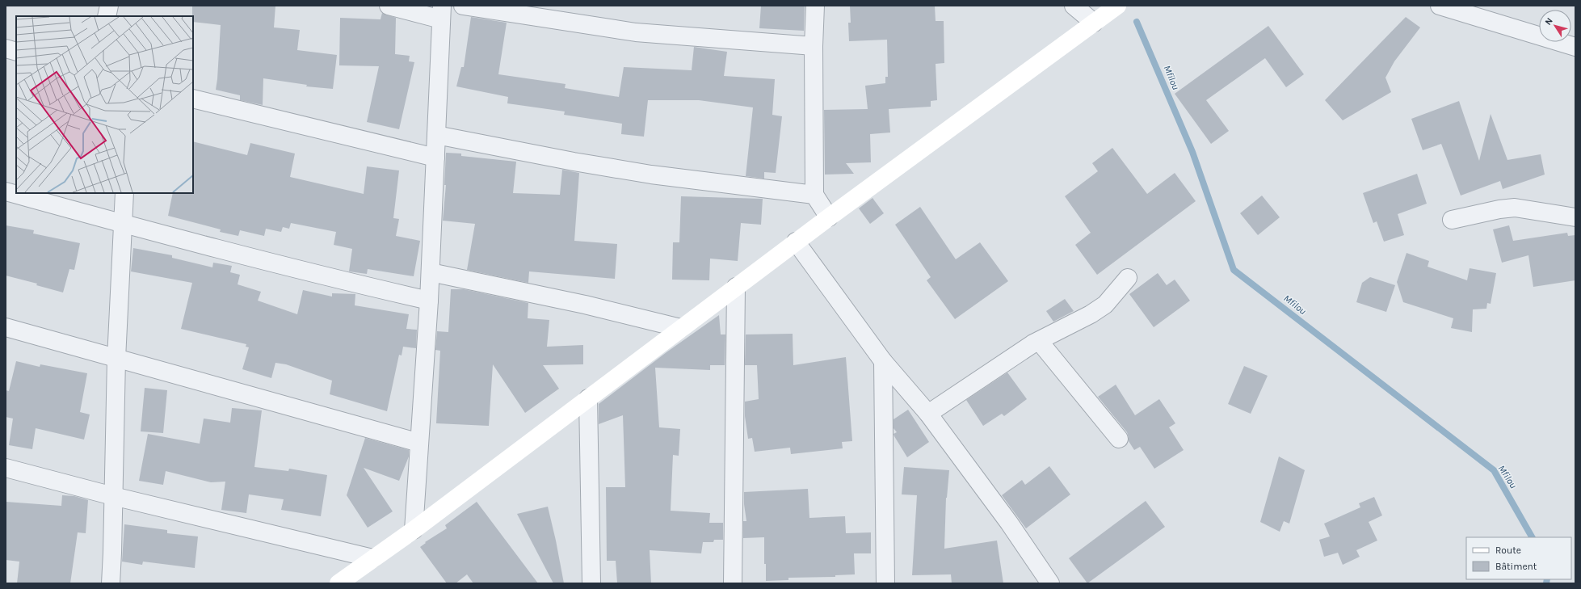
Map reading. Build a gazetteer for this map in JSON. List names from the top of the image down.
{
  "water": ["Mfilou"],
  "legend": ["Route", "Bâtiment"],
  "north": "top left"
}
